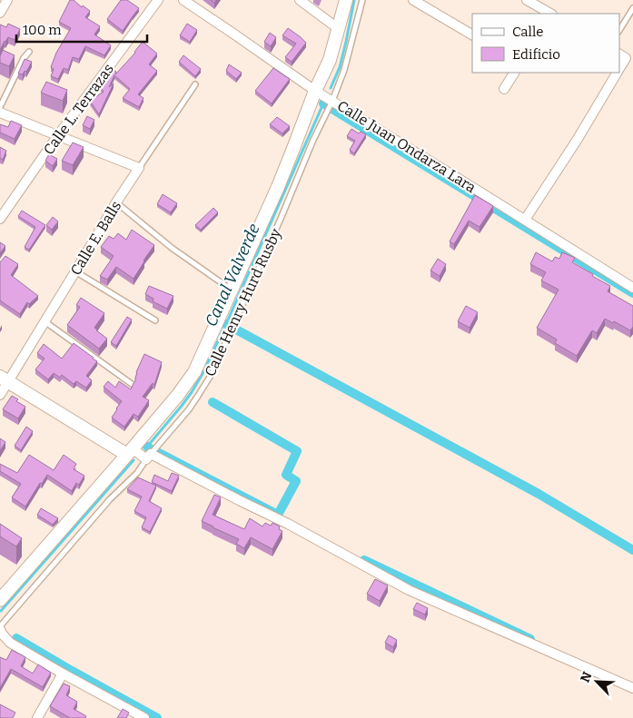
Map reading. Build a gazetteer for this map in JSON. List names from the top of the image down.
{
  "streets": {
    "street": [
      "Calle L. Terrazas",
      "Calle Juan Ondarza Lara",
      "Calle E. Balls",
      "Calle Henry Hurd Rusby"
    ]
  },
  "crossings": [
    ["Calle Juan Ondarza Lara", "Calle Henry Hurd Rusby"]
  ],
  "water": ["Canal Valverde"],
  "legend": ["Calle", "Edificio"],
  "scale_bar": "100 m",
  "north": "top left"
}
